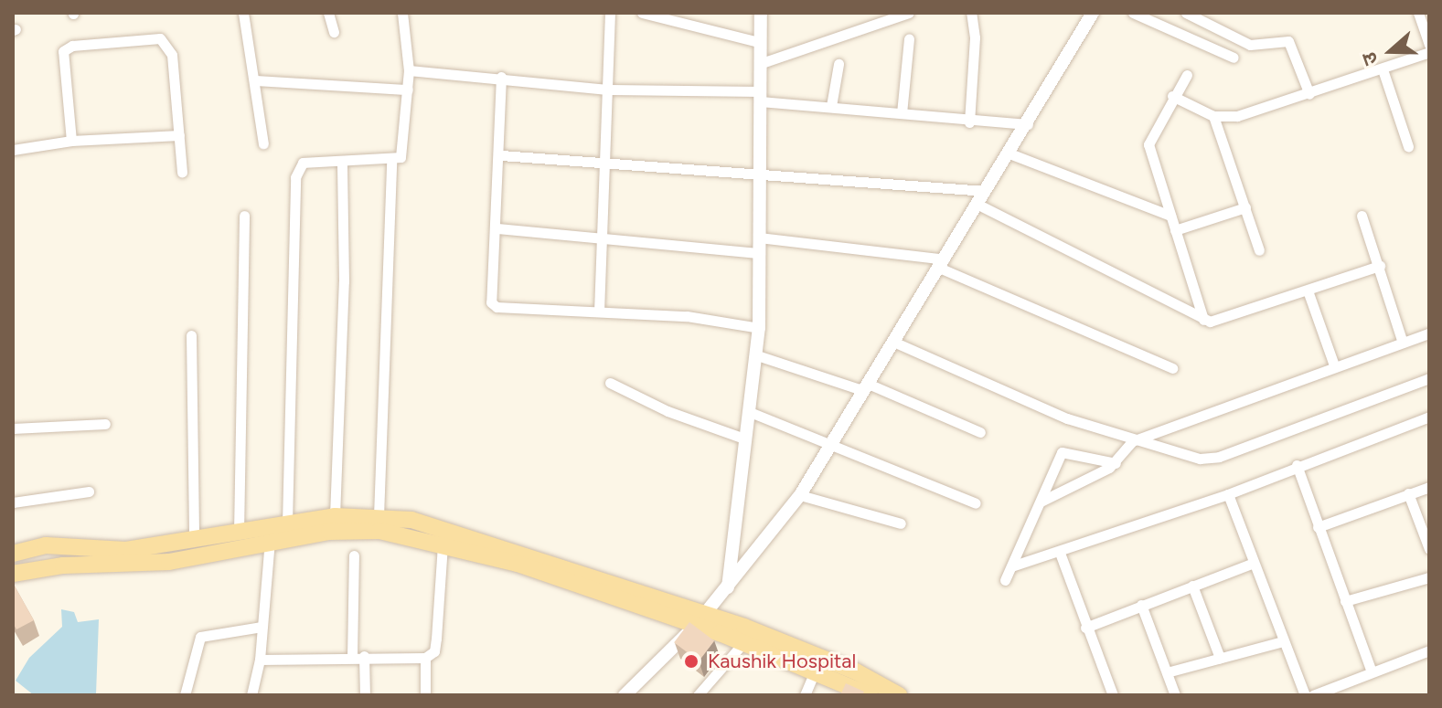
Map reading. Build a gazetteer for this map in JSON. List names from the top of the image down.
{
  "places": ["Kaushik Hospital"],
  "north": "left"
}
